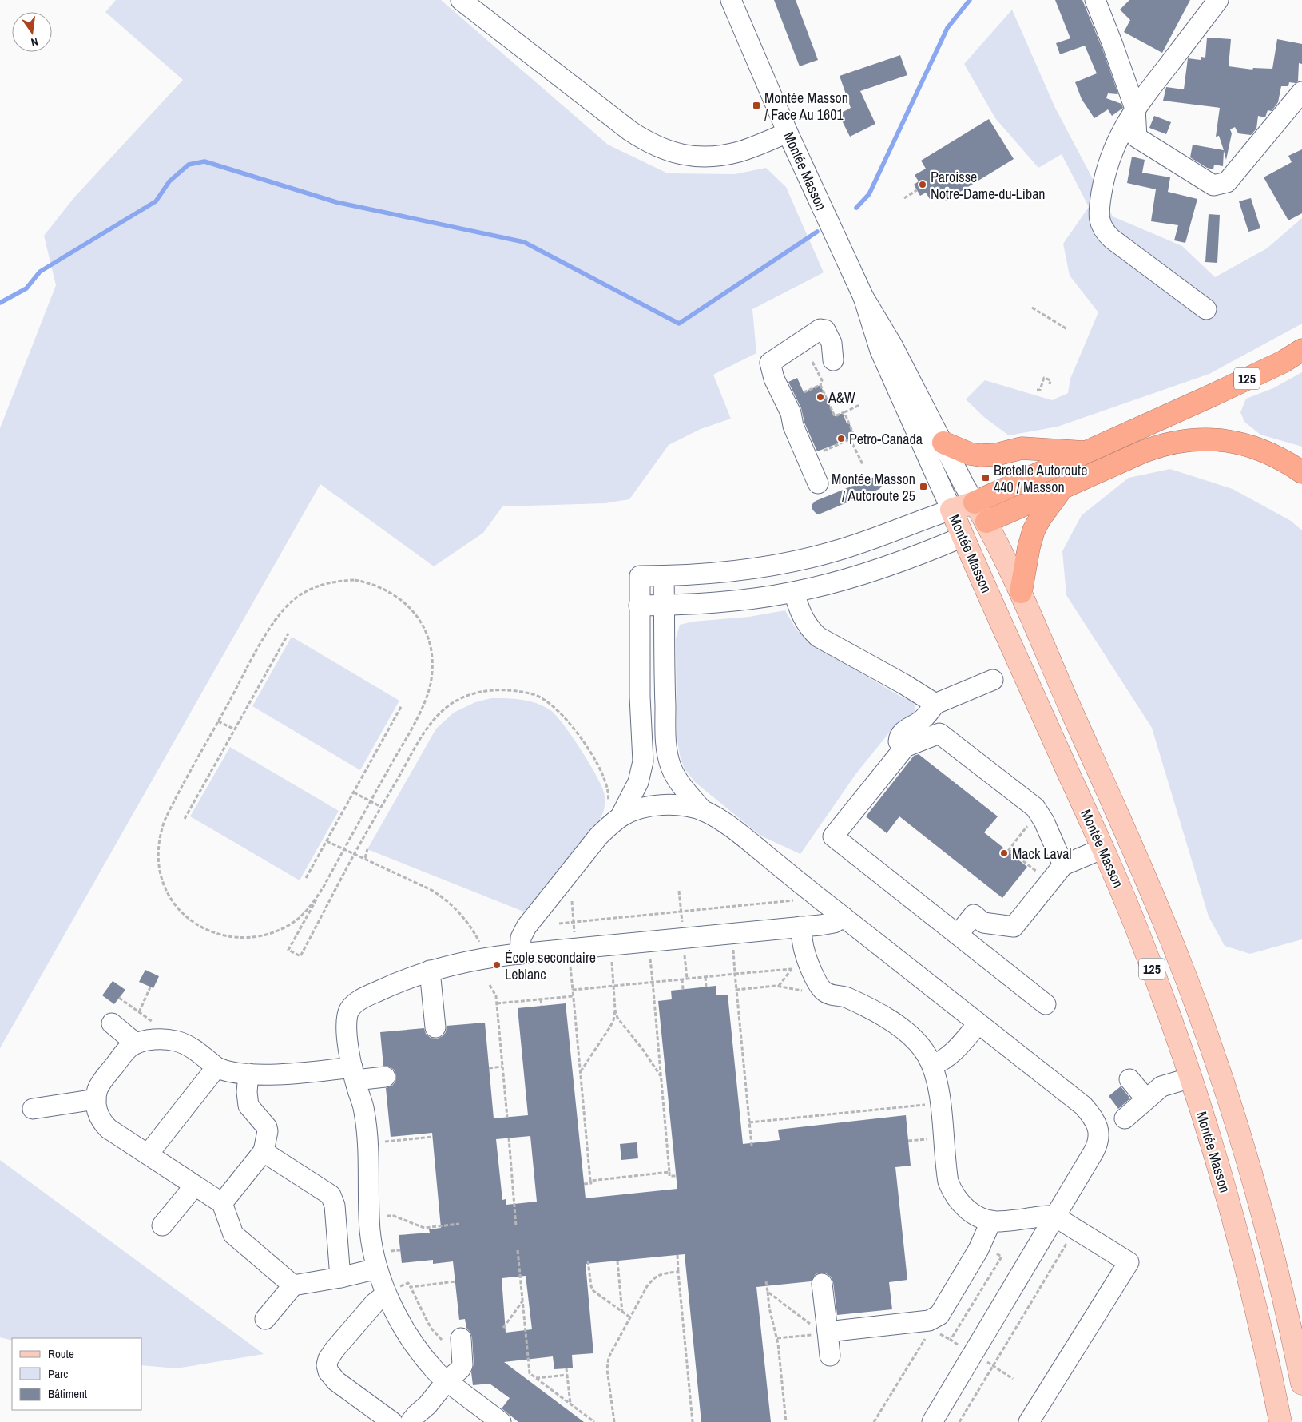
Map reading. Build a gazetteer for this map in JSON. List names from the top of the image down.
{
  "streets": {
    "highway": ["125"],
    "main road": ["Montée Masson"]
  },
  "crossings": [
    ["Montée Masson", "125"]
  ],
  "places": {
    "transit": ["Montée Masson / Face Au 1601", "Bretelle Autoroute 440 / Masson", "Montée Masson / Autoroute 25"],
    "other": [
      "Paroisse Notre-Dame-du-Liban",
      "A&W",
      "Petro-Canada",
      "Mack Laval",
      "École secondaire Leblanc"
    ]
  },
  "legend": ["Route", "Parc", "Bâtiment"],
  "north": "bottom"
}
